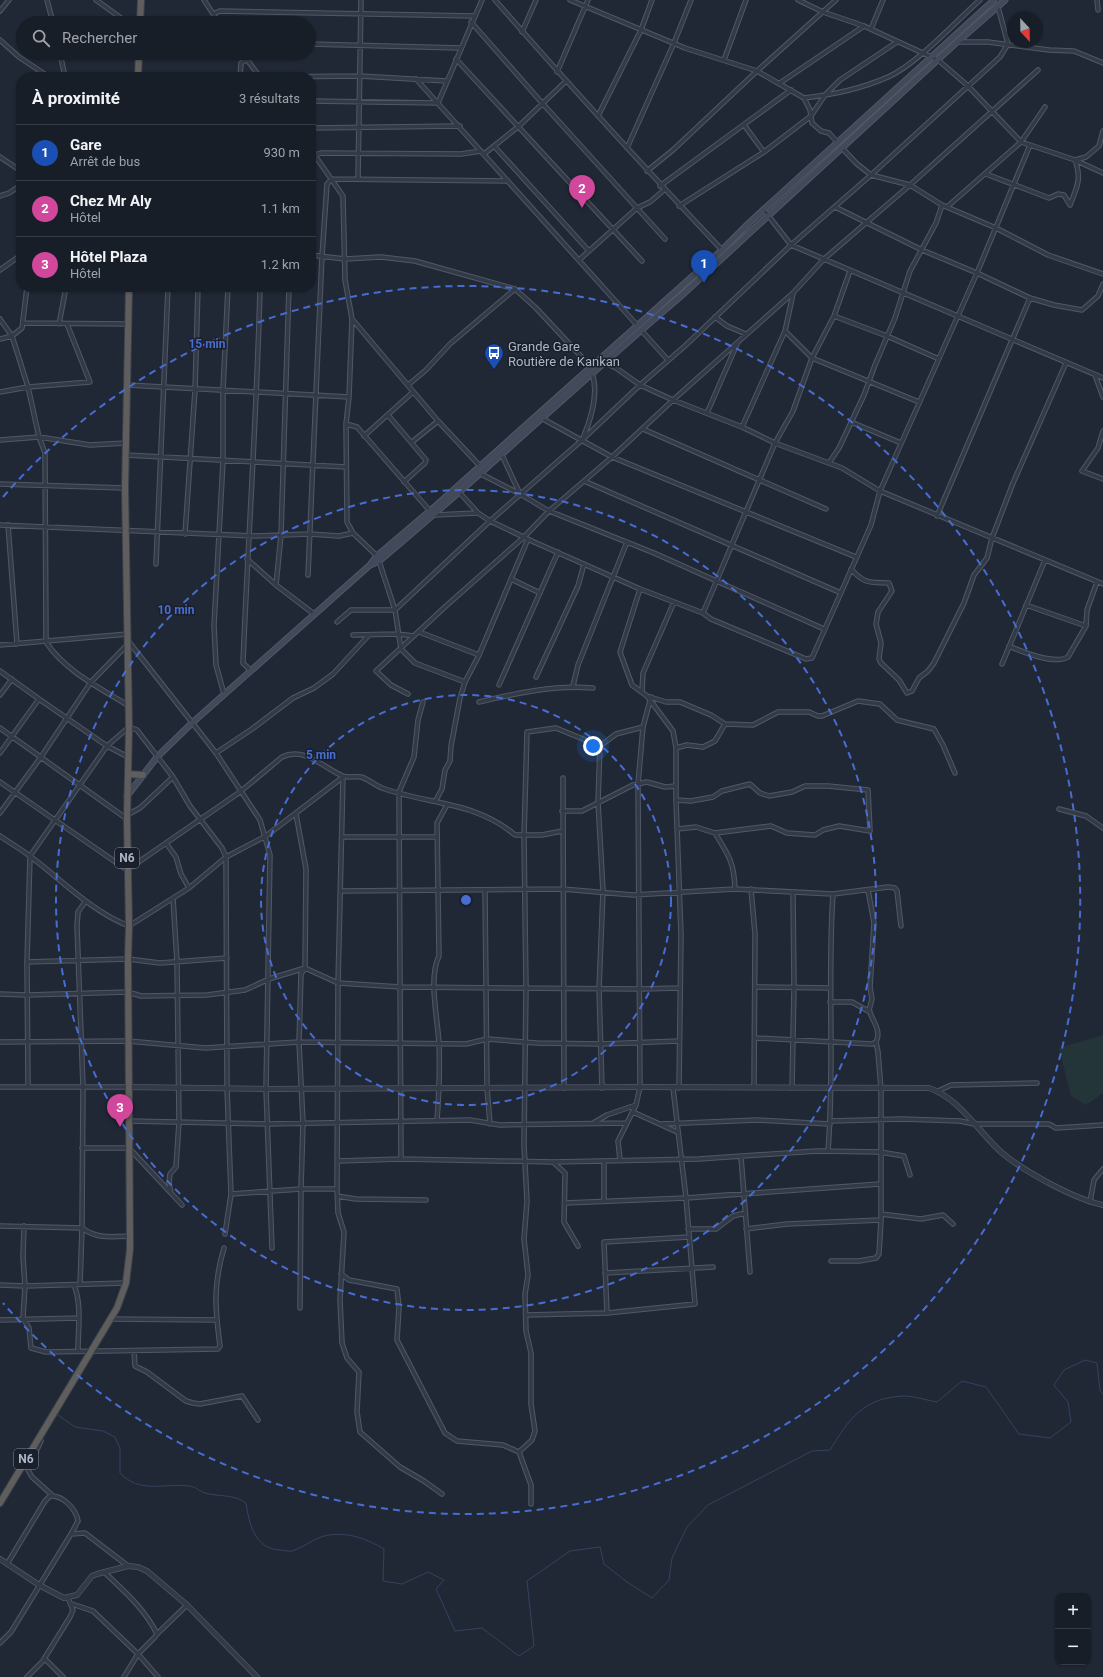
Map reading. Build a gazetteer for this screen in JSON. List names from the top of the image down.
{
  "streets": {
    "highway": ["N6"]
  },
  "places": {
    "bus stop": ["Grande Gare Routière de Kankan"]
  },
  "north": "bottom",
  "page": {
    "search": "Rechercher",
    "heading": ["À proximité", "3 résultats"],
    "list": [
      {
        "mark": "1",
        "name": "Gare",
        "note": "Arrêt de bus",
        "value": "930 m"
      },
      {
        "mark": "2",
        "name": "Chez Mr Aly",
        "note": "Hôtel",
        "value": "1.1 km"
      },
      {
        "mark": "3",
        "name": "Hôtel Plaza",
        "note": "Hôtel",
        "value": "1.2 km"
      }
    ],
    "pins": ["2", "1", "3"],
    "map_buttons": ["+", "−"]
  },
  "rings": ["15 min", "10 min", "5 min"]
}
